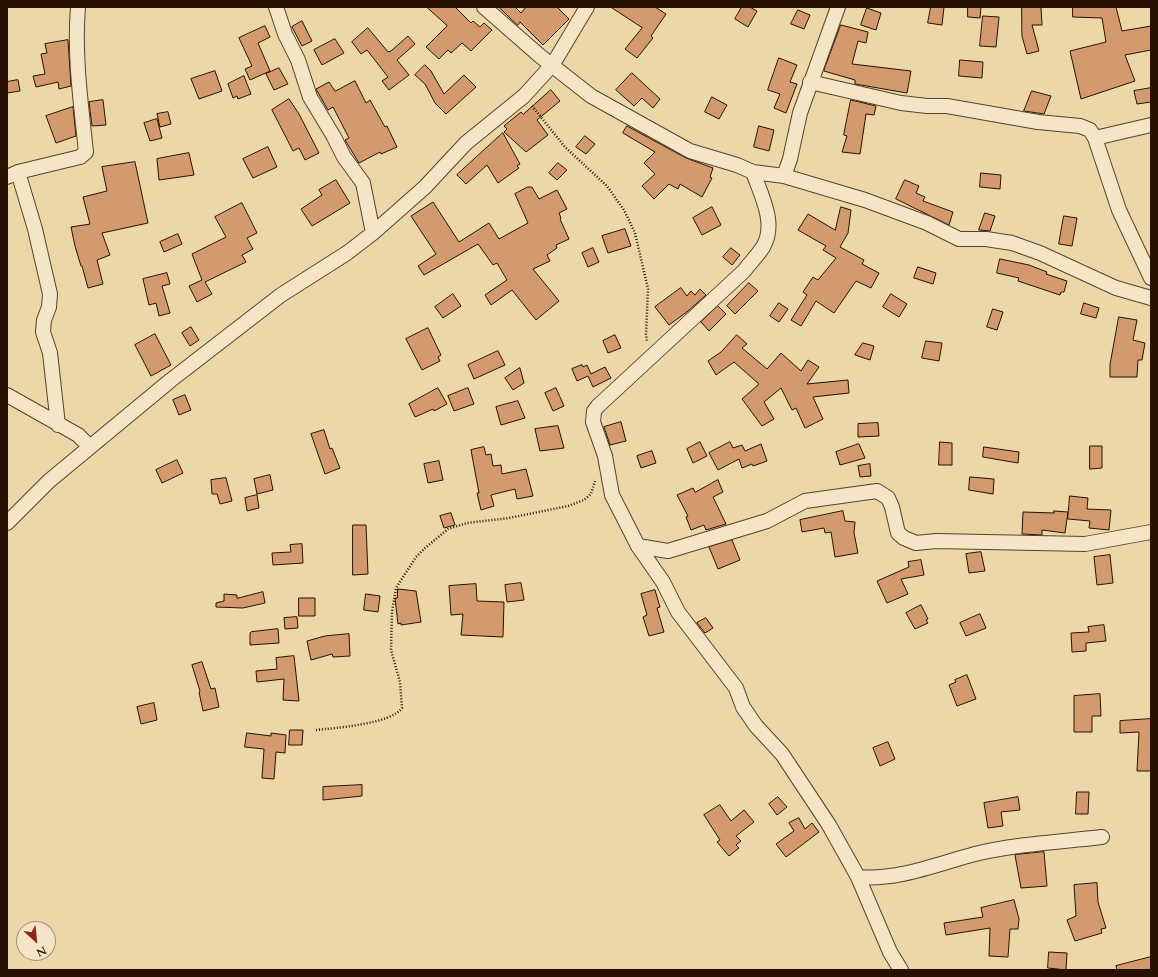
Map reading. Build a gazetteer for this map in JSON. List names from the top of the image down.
{
  "north": "bottom right"
}
